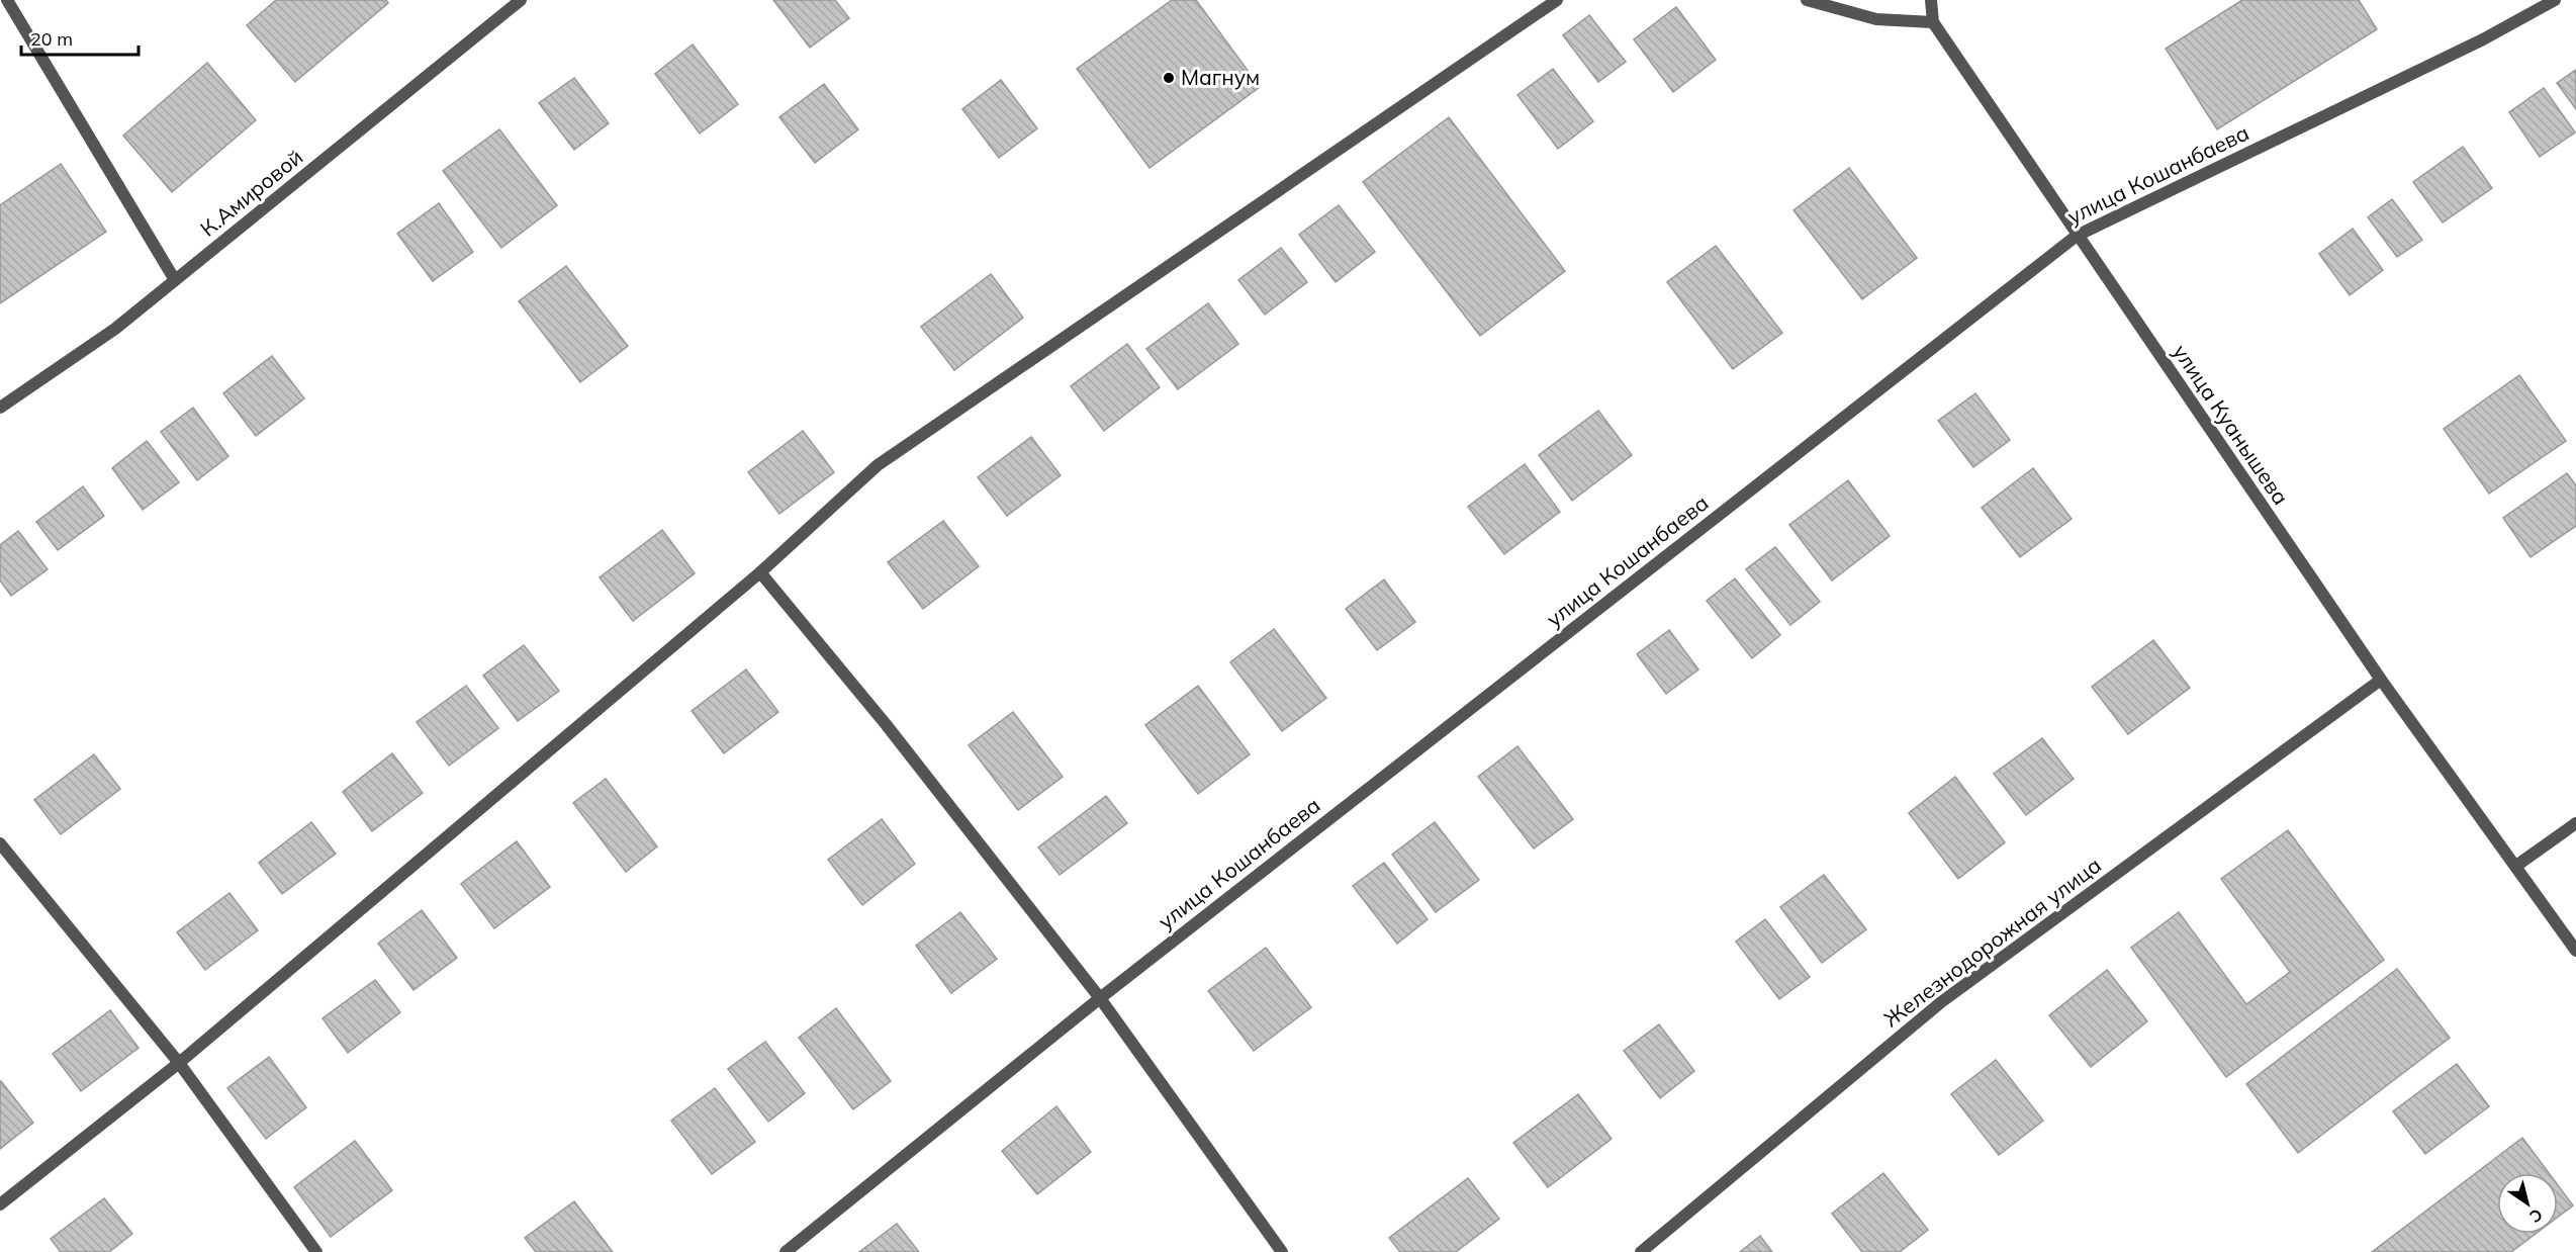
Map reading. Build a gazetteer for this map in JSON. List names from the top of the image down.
{
  "streets": {
    "street": [
      "улица Кошанбаева",
      "К.Амировой",
      "улица Куанышева",
      "Железнодорожная улица"
    ]
  },
  "crossings": [
    ["улица Кошанбаева", "улица Куанышева"],
    ["улица Куанышева", "Железнодорожная улица"]
  ],
  "places": ["Магнум"],
  "scale_bar": "20 m",
  "north": "bottom right"
}
